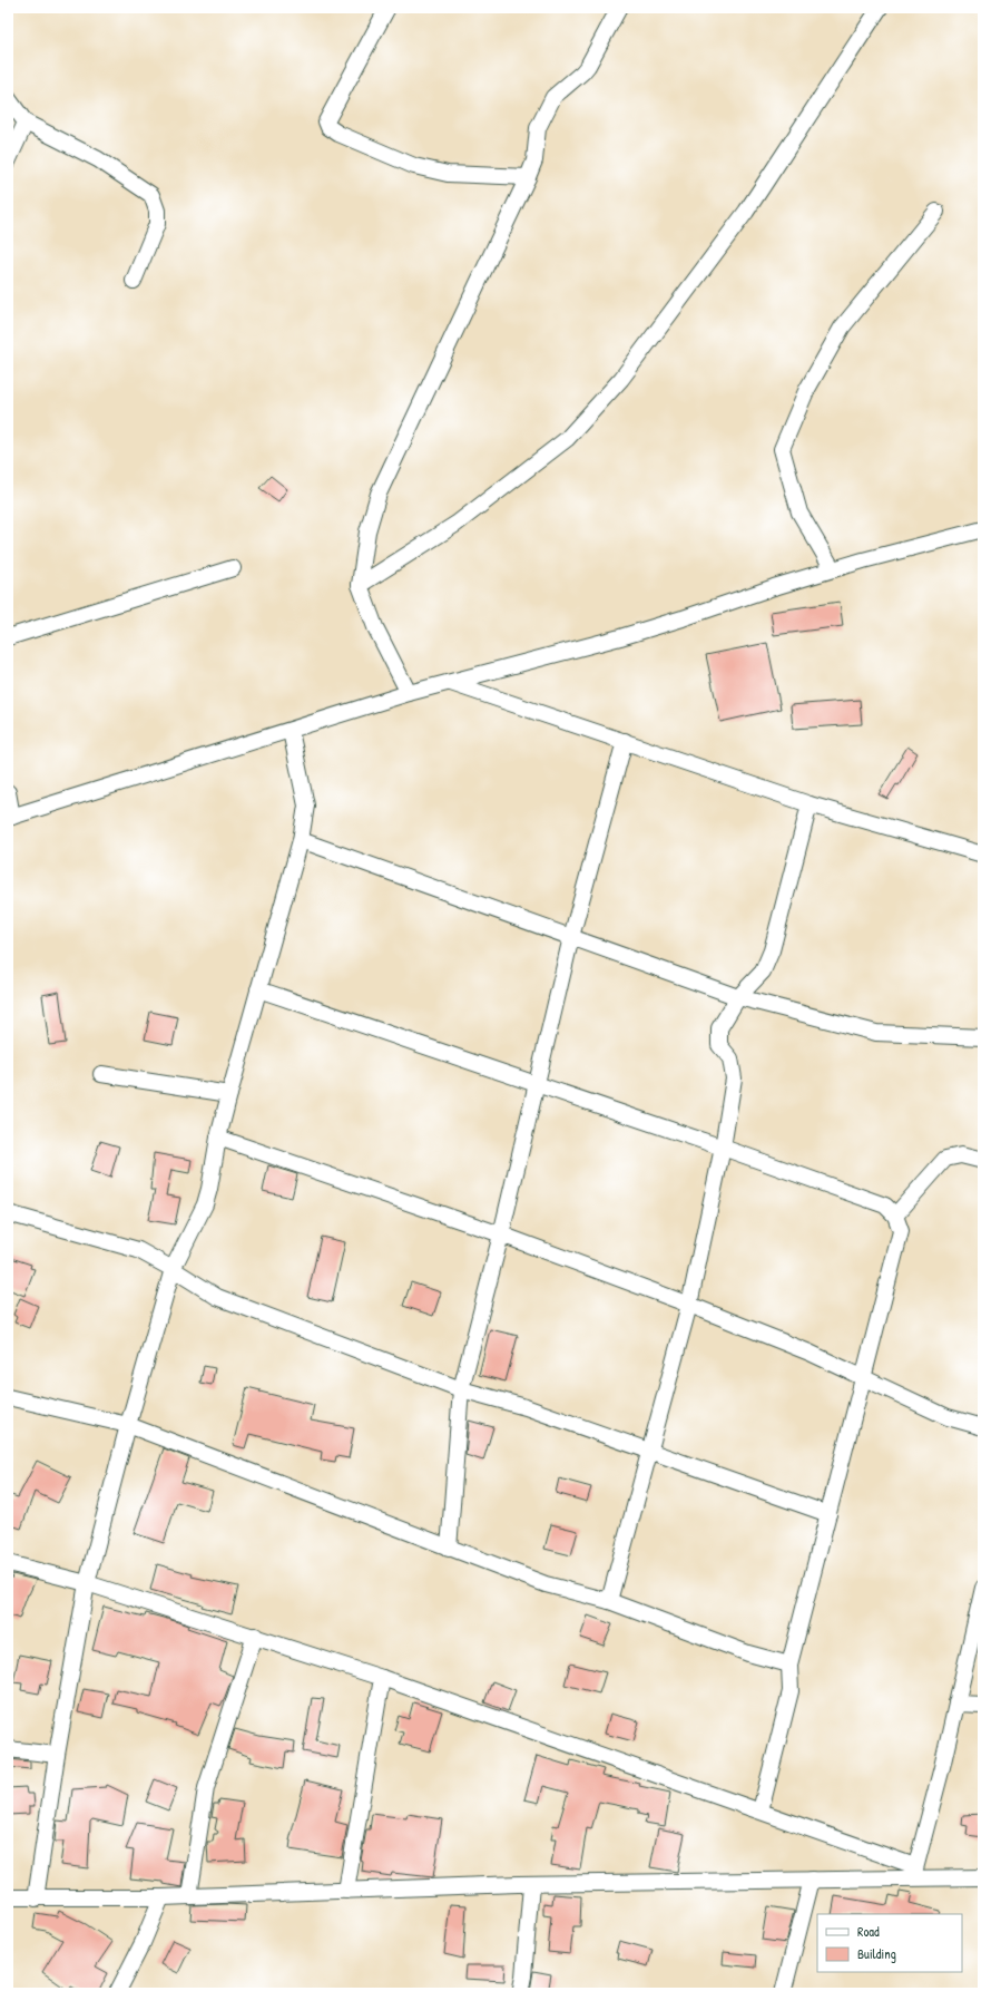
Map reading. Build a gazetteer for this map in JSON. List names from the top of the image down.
{
  "legend": ["Road", "Building"]
}
